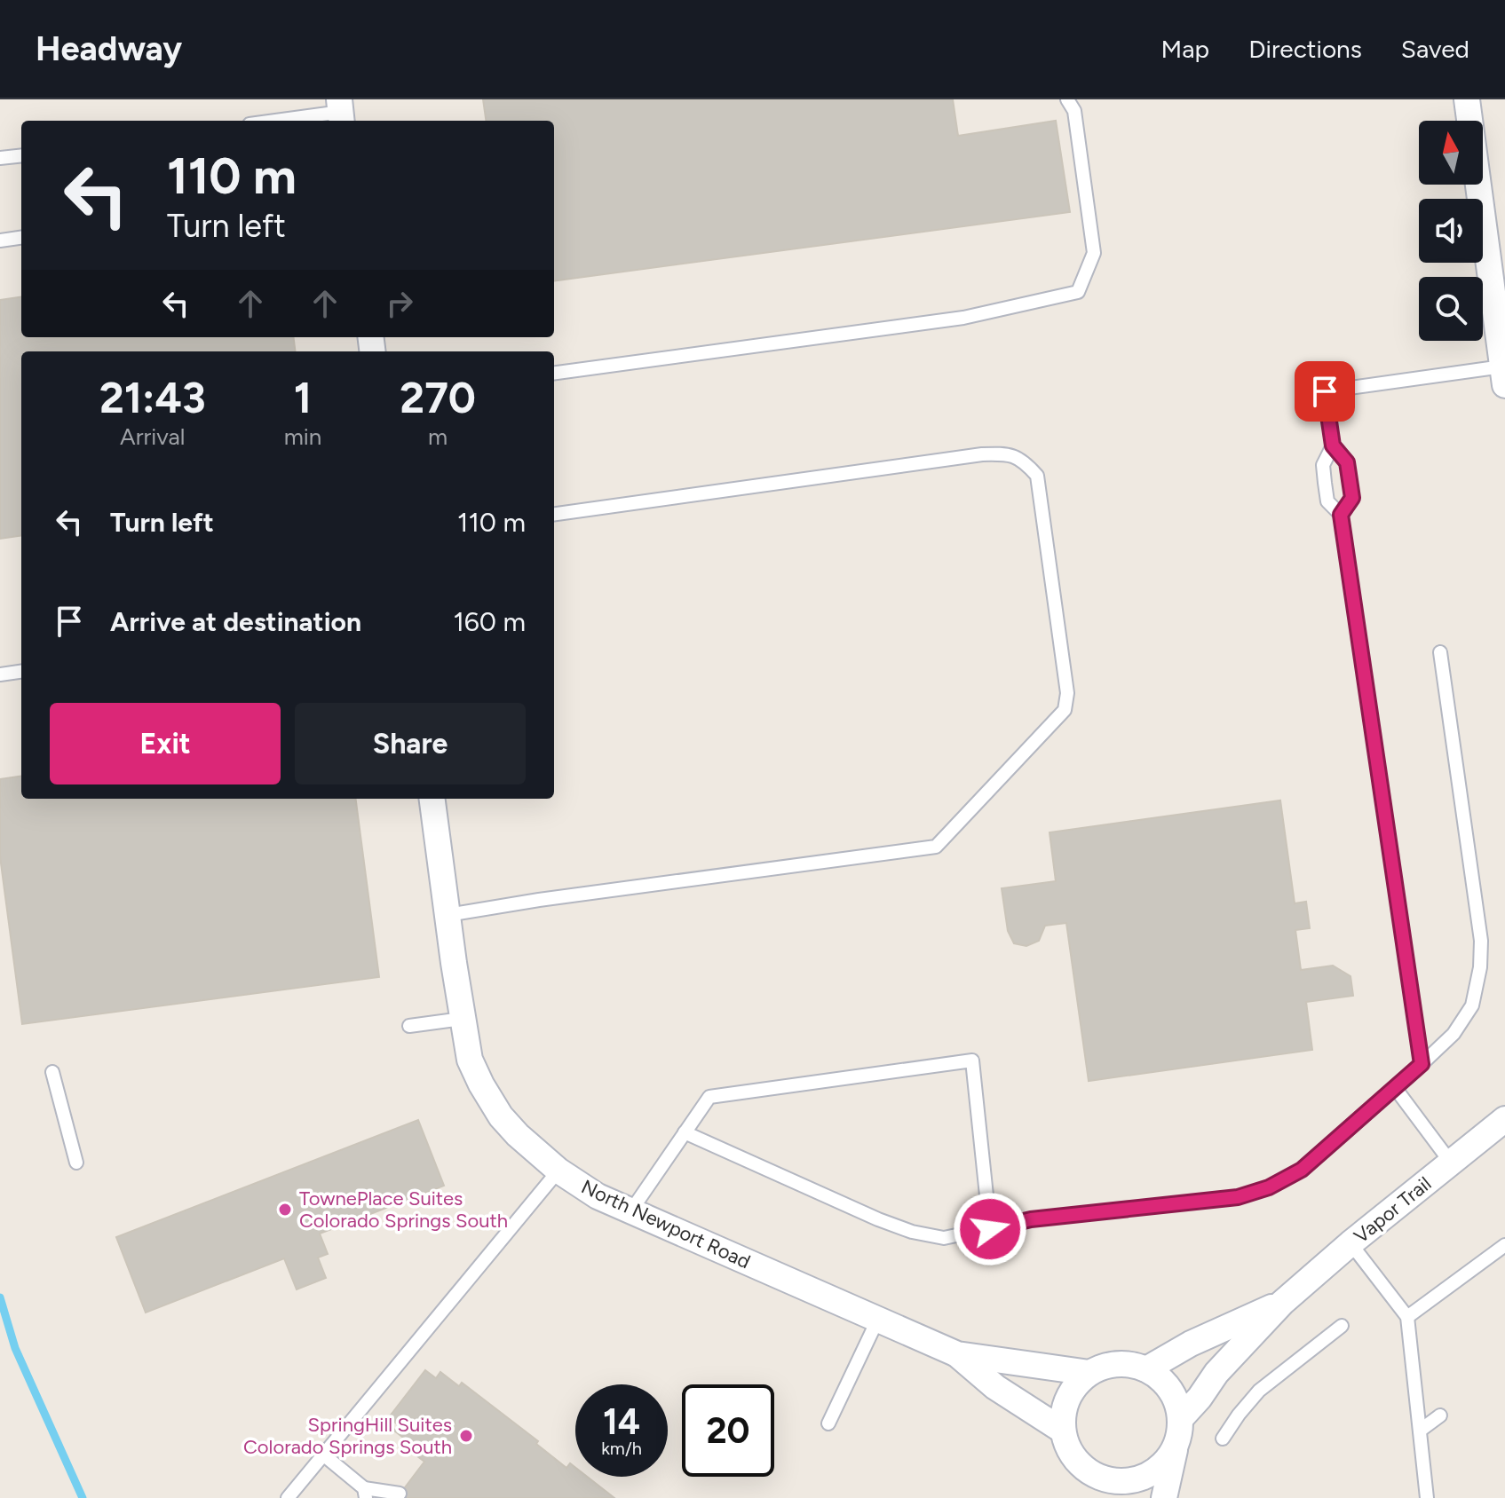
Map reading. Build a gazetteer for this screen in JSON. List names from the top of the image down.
{
  "streets": {
    "street": ["Vapor Trail", "North Newport Road"]
  },
  "crossings": [
    ["Vapor Trail", "North Newport Road"]
  ],
  "places": ["TownePlace Suites Colorado Springs South", "SpringHill Suites Colorado Springs South"],
  "north": "top",
  "page": {
    "header": "Headway",
    "nav": ["Map", "Directions", "Saved"],
    "turn": ["110 m", "Turn left"],
    "eta": [
      "21:43",
      "Arrival",
      "1",
      "min",
      "270",
      "m"
    ],
    "list": [
      {
        "name": "Turn left",
        "value": "110 m"
      },
      {
        "name": "Arrive at destination",
        "value": "160 m"
      }
    ],
    "buttons": ["Exit", "Share"],
    "speed": "14 km/h",
    "limit": "20"
  }
}
